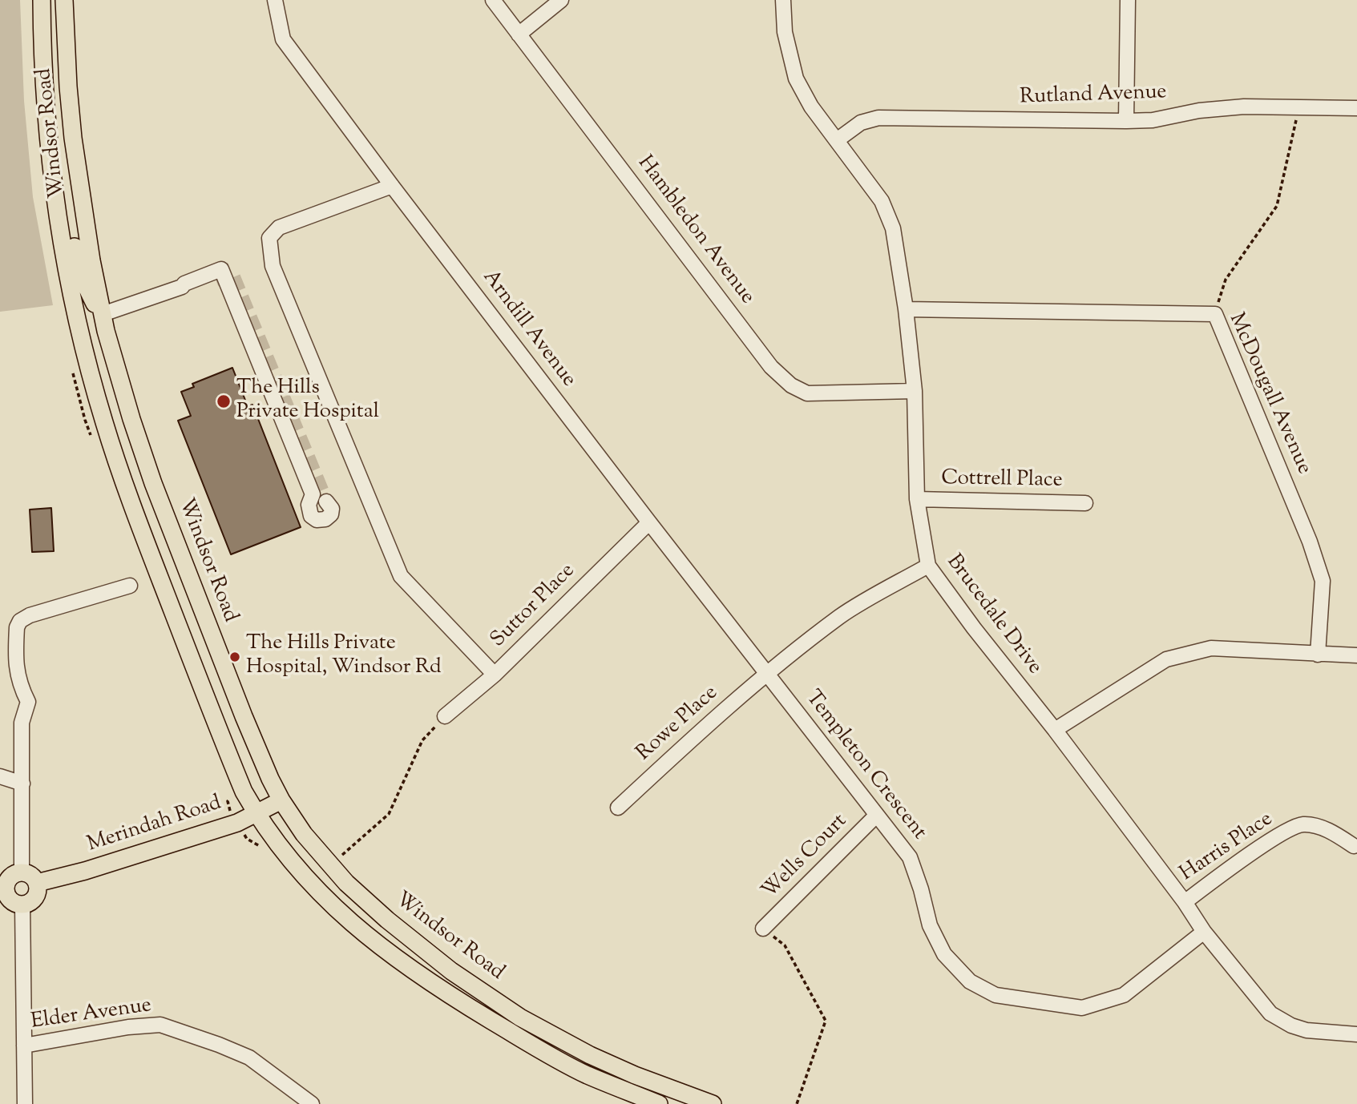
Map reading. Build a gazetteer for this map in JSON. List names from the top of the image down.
{
  "streets": {
    "main road": ["Windsor Road", "Merindah Road"],
    "street": [
      "Rutland Avenue",
      "Hambledon Avenue",
      "Arndill Avenue",
      "McDougall Avenue",
      "Cottrell Place",
      "Suttor Place",
      "Brucedale Drive",
      "Rowe Place",
      "Templeton Crescent",
      "Harris Place",
      "Wells Court",
      "Elder Avenue"
    ]
  },
  "crossings": [
    ["Rutland Avenue", "Brucedale Drive"],
    ["Windsor Road", "Merindah Road"],
    ["Hambledon Avenue", "Brucedale Drive"],
    ["Arndill Avenue", "Suttor Place"],
    ["Arndill Avenue", "Rowe Place"],
    ["Arndill Avenue", "Templeton Crescent"],
    ["McDougall Avenue", "Brucedale Drive"],
    ["Cottrell Place", "Brucedale Drive"],
    ["Brucedale Drive", "Rowe Place"],
    ["Brucedale Drive", "Templeton Crescent"],
    ["Brucedale Drive", "Harris Place"],
    ["Rowe Place", "Templeton Crescent"],
    ["Templeton Crescent", "Wells Court"]
  ],
  "places": ["The Hills Private Hospital", "The Hills Private Hospital, Windsor Rd"]
}
